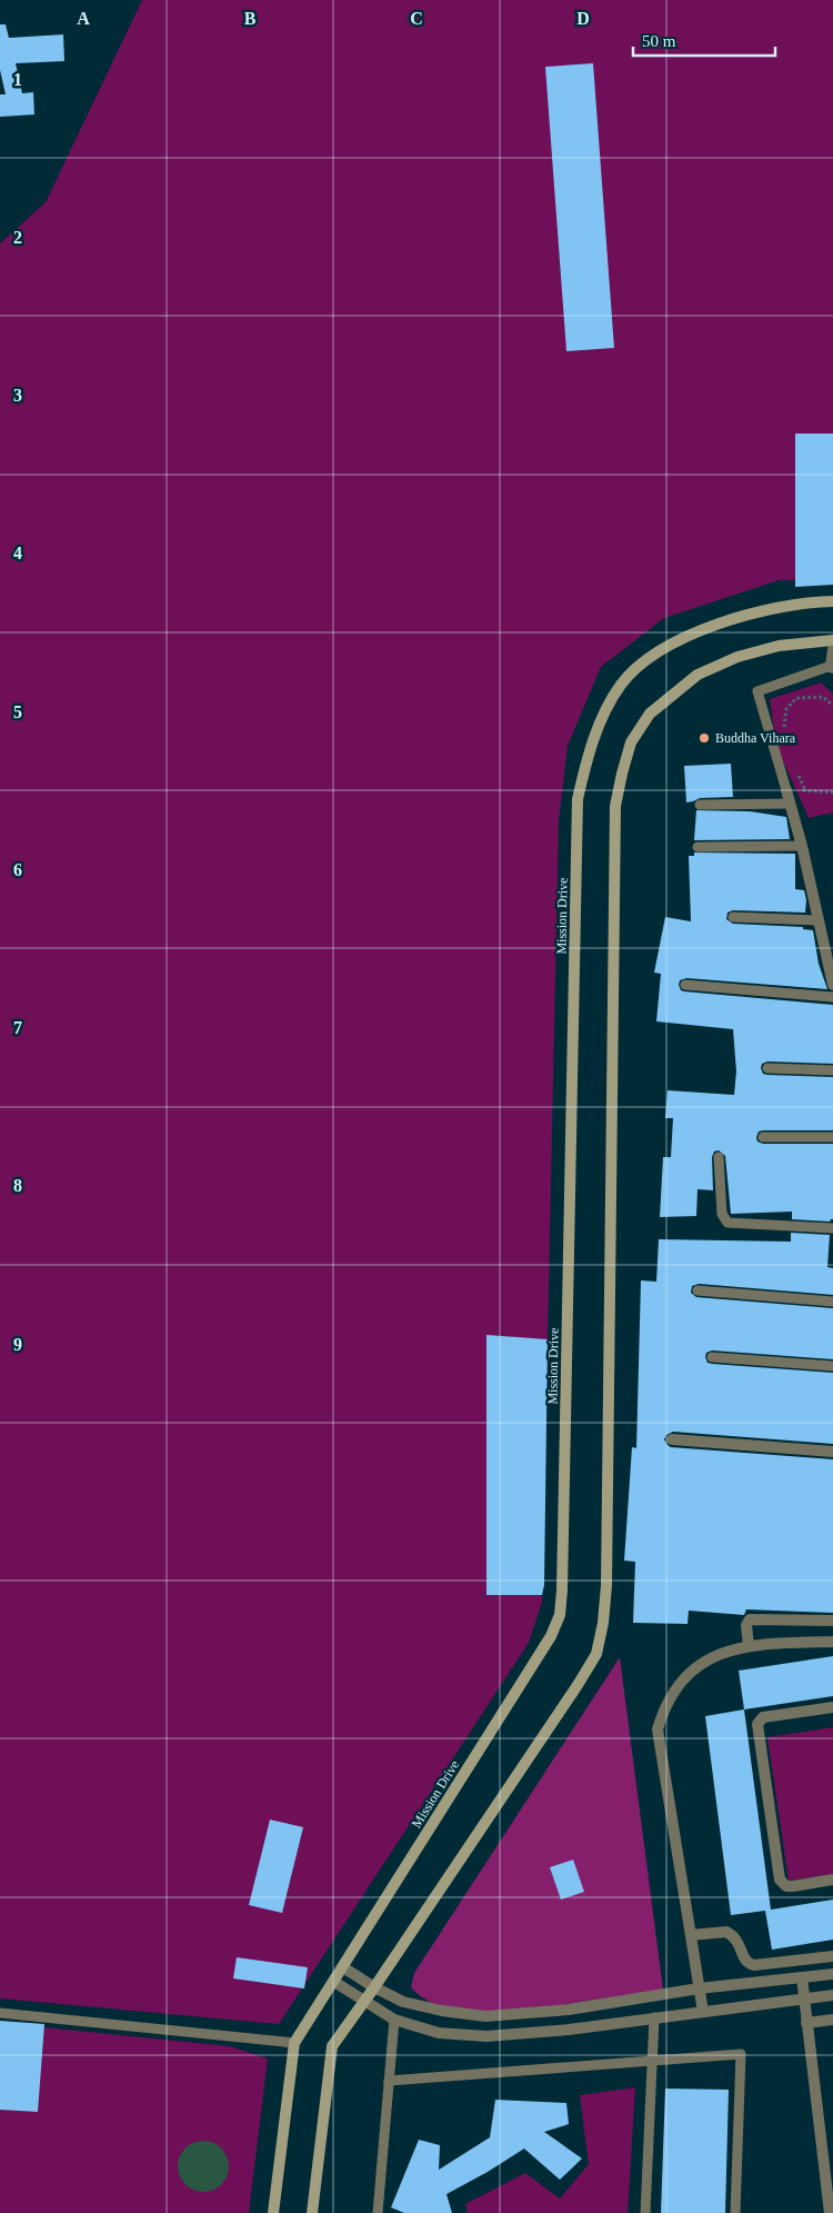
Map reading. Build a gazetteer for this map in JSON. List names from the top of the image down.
{
  "streets": {
    "street": ["Mission Drive"]
  },
  "places": ["Buddha Vihara"],
  "scale_bar": "50 m",
  "grid": {
    "columns": [
      "A",
      "B",
      "C",
      "D"
    ],
    "rows": [
      "1",
      "2",
      "3",
      "4",
      "5",
      "6",
      "7",
      "8",
      "9"
    ]
  }
}
